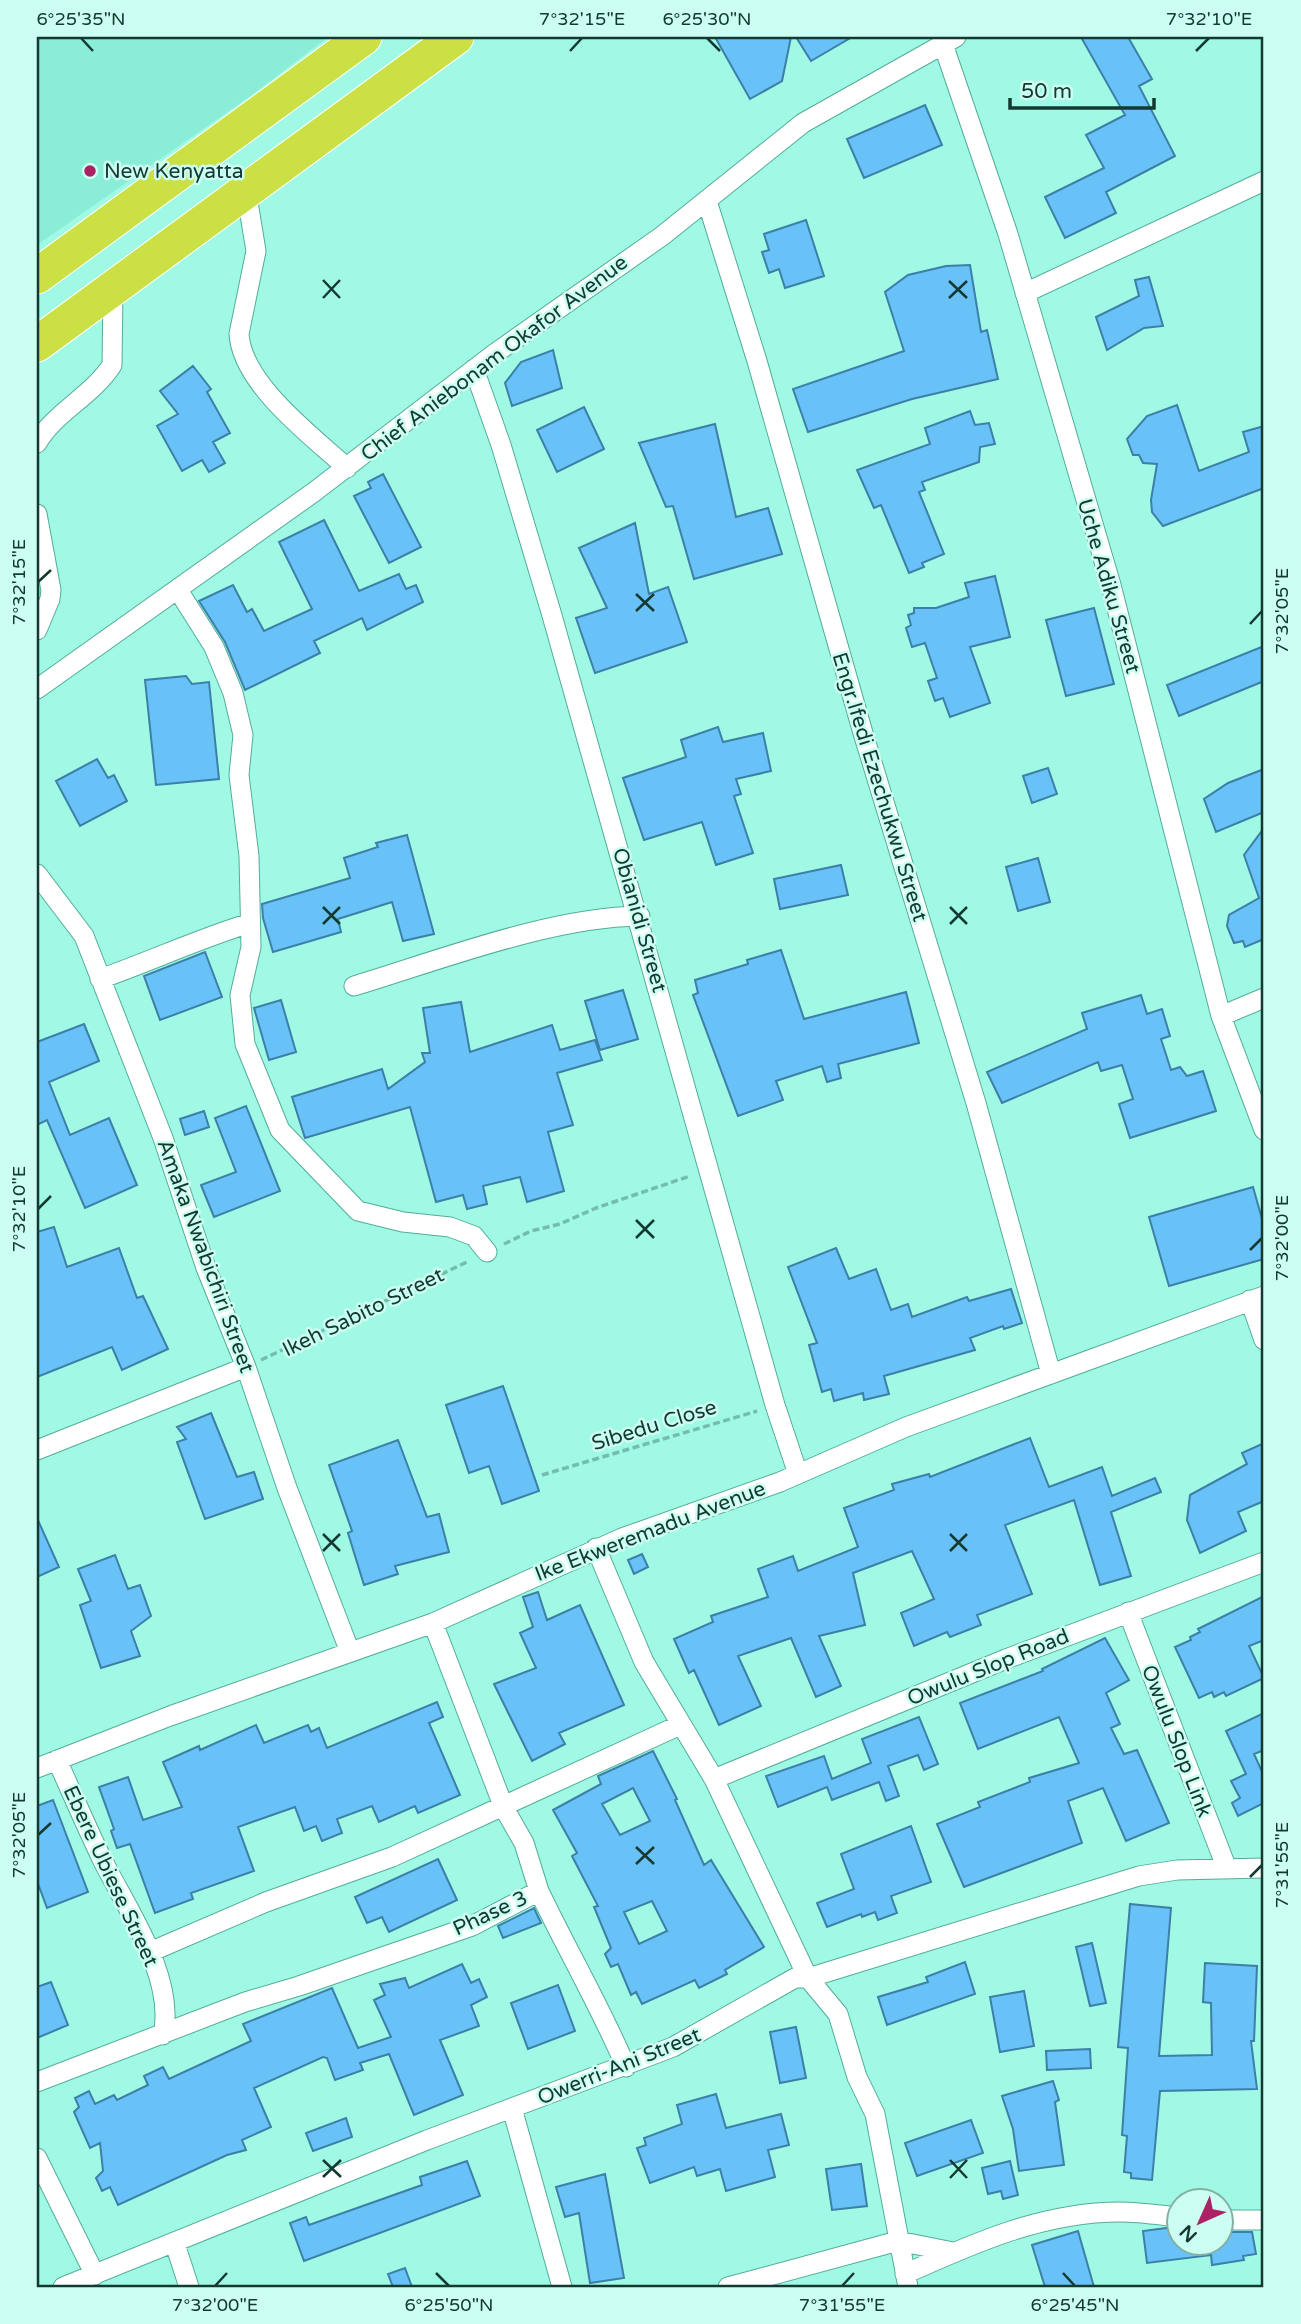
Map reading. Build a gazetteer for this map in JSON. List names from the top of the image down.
{
  "streets": {
    "street": [
      "Chief Aniebonam Okafor Avenue",
      "Uche Adiku Street",
      "Engr.Ifedi Ezechukwu Street",
      "Obianidi Street",
      "Amaka Nwabichiri Street",
      "Ike Ekweremadu Avenue",
      "Owulu Slop Road",
      "Owulu Slop Link",
      "Ebere Ubiese Street",
      "Phase 3",
      "Owerri-Ani Street"
    ],
    "path": ["Ikeh Sabito Street", "Sibedu Close"]
  },
  "crossings": [
    ["Chief Aniebonam Okafor Avenue", "Uche Adiku Street"],
    ["Chief Aniebonam Okafor Avenue", "Engr.Ifedi Ezechukwu Street"],
    ["Chief Aniebonam Okafor Avenue", "Obianidi Street"],
    ["Engr.Ifedi Ezechukwu Street", "Ike Ekweremadu Avenue"],
    ["Obianidi Street", "Ikeh Sabito Street"],
    ["Obianidi Street", "Sibedu Close"],
    ["Obianidi Street", "Ike Ekweremadu Avenue"],
    ["Amaka Nwabichiri Street", "Ikeh Sabito Street"],
    ["Amaka Nwabichiri Street", "Ike Ekweremadu Avenue"],
    ["Ike Ekweremadu Avenue", "Ebere Ubiese Street"],
    ["Ike Ekweremadu Avenue", "Phase 3"],
    ["Owulu Slop Road", "Owulu Slop Link"],
    ["Owulu Slop Link", "Owerri-Ani Street"],
    ["Ebere Ubiese Street", "Phase 3"]
  ],
  "places": ["New Kenyatta"],
  "scale_bar": "50 m",
  "north": "bottom left",
  "coordinates": [
    "6°25'35\"N",
    "7°32'15\"E",
    "6°25'30\"N",
    "7°32'10\"E",
    "7°32'05\"E",
    "7°32'00\"E",
    "7°31'55\"E",
    "6°25'50\"N",
    "6°25'45\"N"
  ]
}
